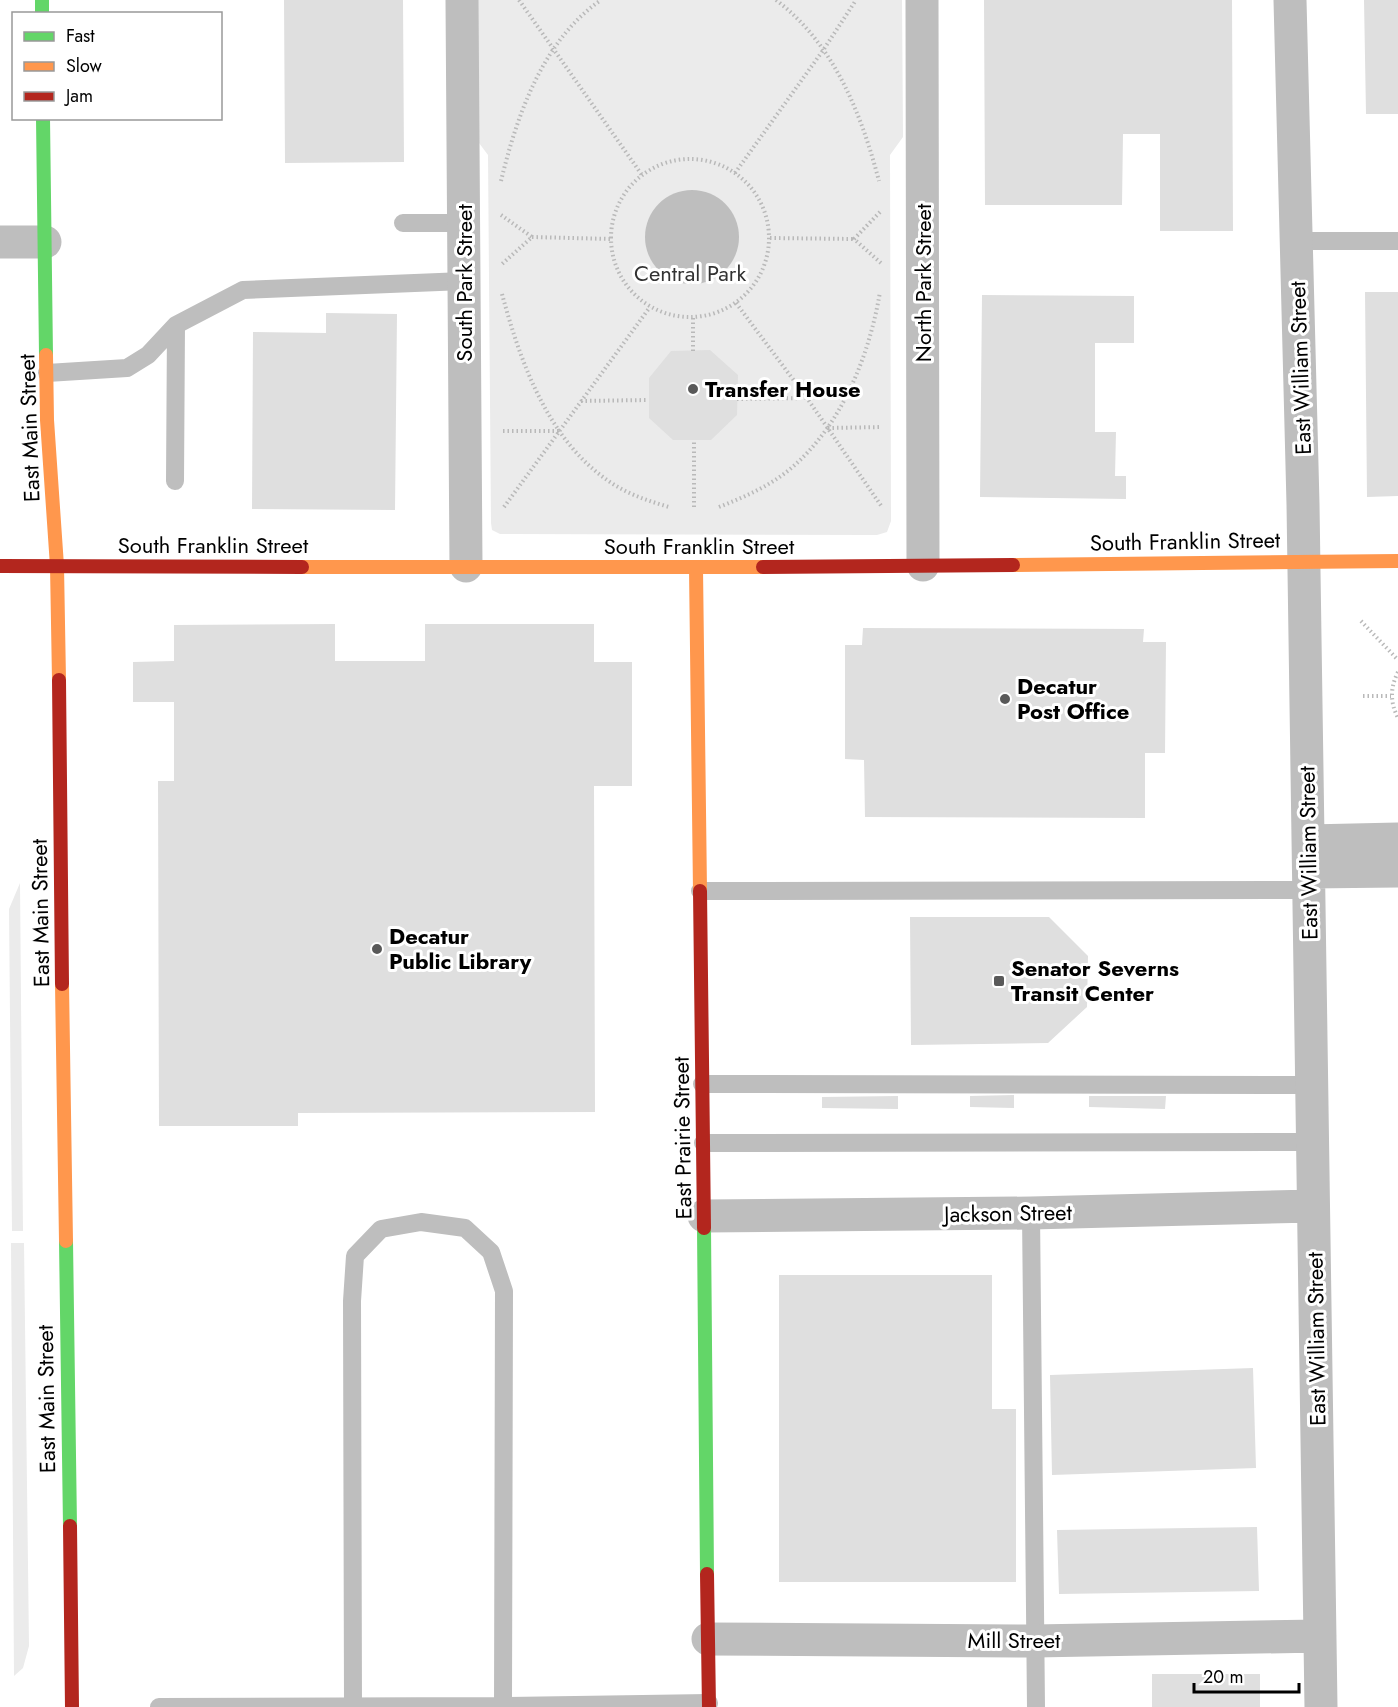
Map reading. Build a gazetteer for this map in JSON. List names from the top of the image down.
{
  "streets": {
    "street": [
      "South Park Street",
      "North Park Street",
      "East William Street",
      "East Main Street",
      "South Franklin Street",
      "East Prairie Street",
      "Jackson Street",
      "Mill Street"
    ]
  },
  "crossings": [
    ["South Park Street", "South Franklin Street"],
    ["North Park Street", "South Franklin Street"],
    ["East William Street", "South Franklin Street"],
    ["East William Street", "Jackson Street"],
    ["East William Street", "Mill Street"],
    ["East Main Street", "South Franklin Street"],
    ["South Franklin Street", "East Prairie Street"],
    ["East Prairie Street", "Jackson Street"],
    ["East Prairie Street", "Mill Street"]
  ],
  "parks": ["Central Park"],
  "places": {
    "other": ["Transfer House", "Decatur Post Office", "Decatur Public Library"],
    "transit": ["Senator Severns Transit Center"]
  },
  "legend": ["Fast", "Slow", "Jam"],
  "scale_bar": "20 m"
}
